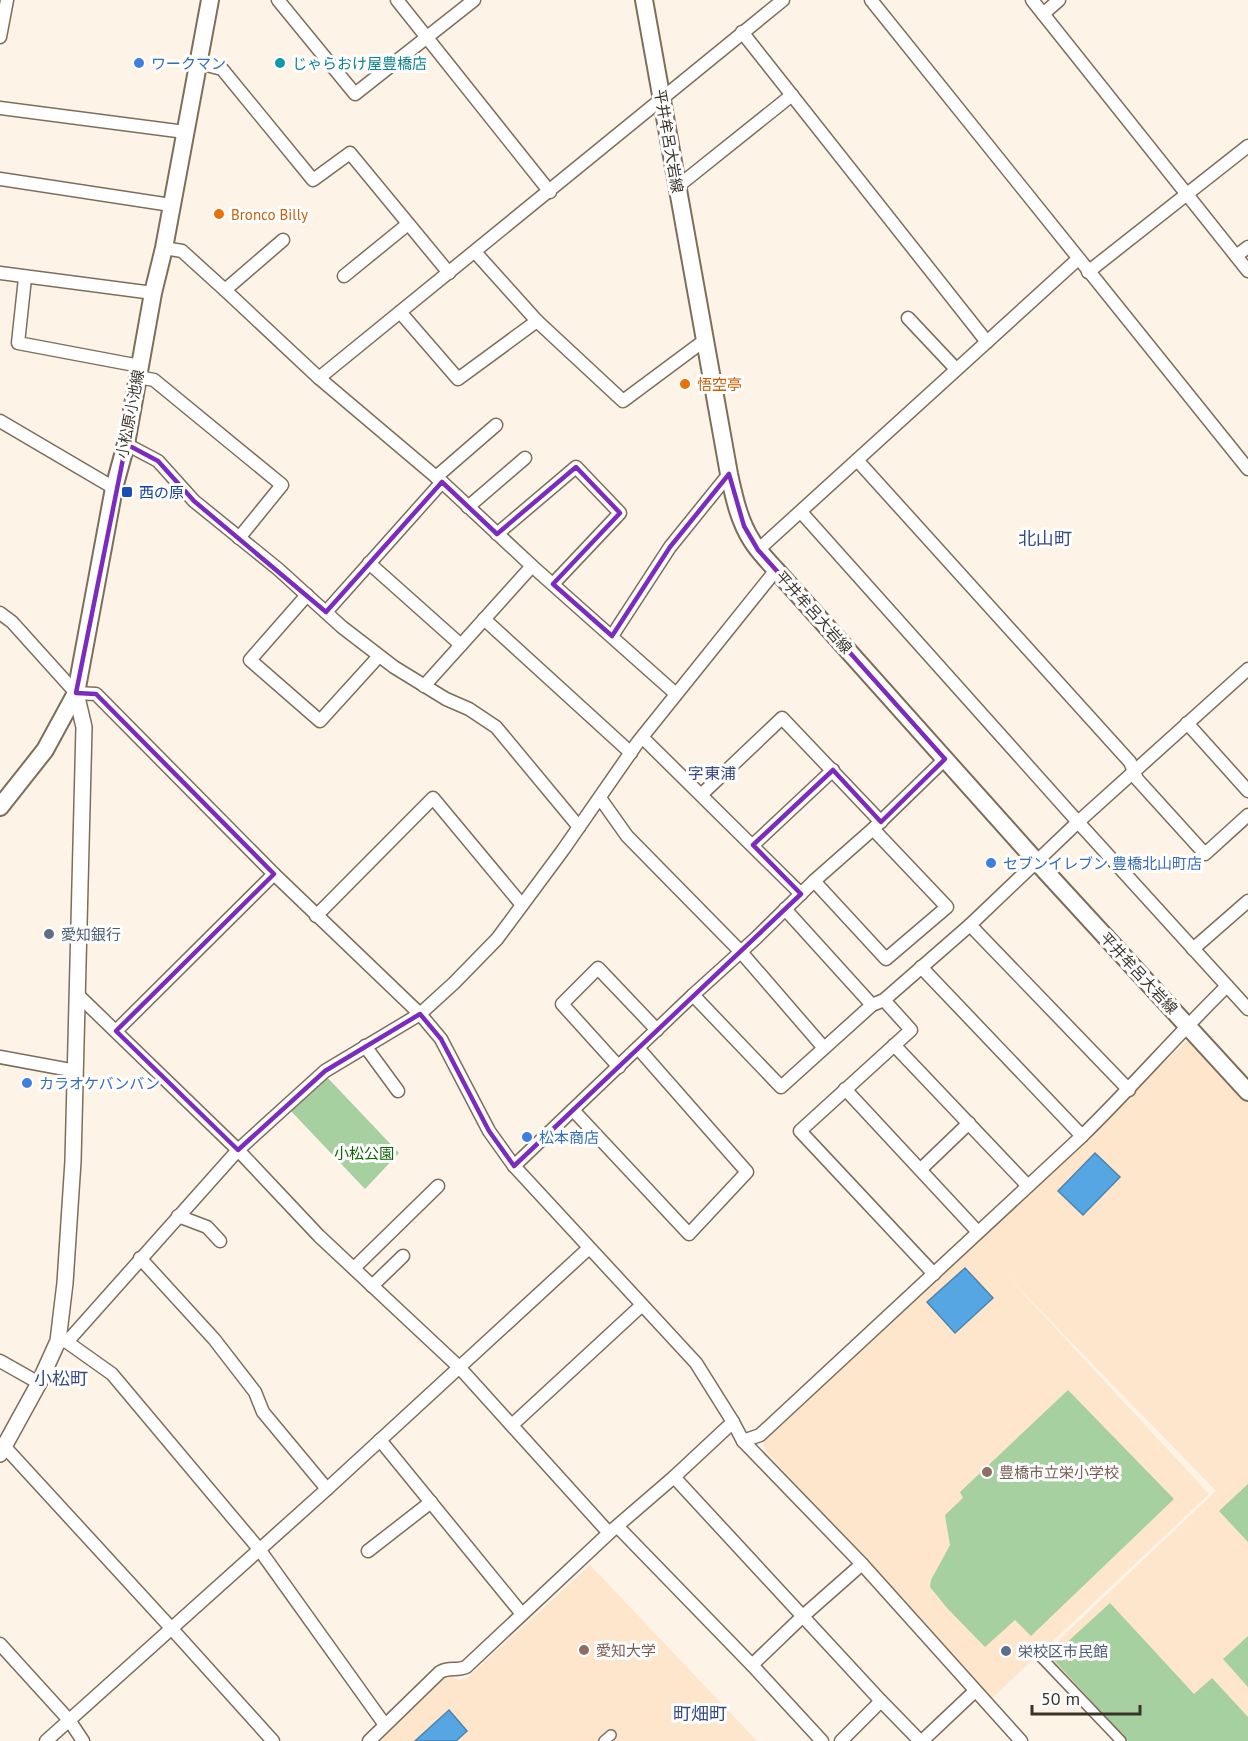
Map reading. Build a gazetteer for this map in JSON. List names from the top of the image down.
{
  "streets": {
    "main road": ["平井牟呂大岩線", "小松原小池線"]
  },
  "districts": [
    "北山町",
    "字東浦",
    "小松町",
    "町畑町"
  ],
  "parks": ["小松公園"],
  "places": {
    "other": [
      "ワークマン",
      "じゃらおけ屋豊橋店",
      "Bronco Billy",
      "悟空亭",
      "セブンイレブン 豊橋北山町店",
      "愛知銀行",
      "カラオケバンバン",
      "松本商店",
      "豊橋市立栄小学校",
      "愛知大学",
      "栄校区市民館"
    ],
    "transit": ["西の原"]
  },
  "scale_bar": "50 m"
}
